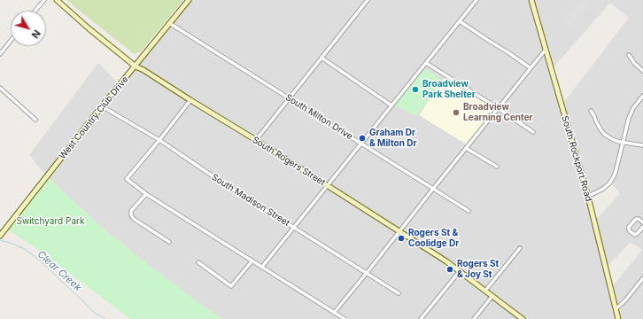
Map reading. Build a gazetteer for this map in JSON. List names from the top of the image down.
{
  "streets": {
    "street": [
      "South Milton Drive",
      "West Country Club Drive",
      "South Rockport Road",
      "South Rogers Street",
      "South Madison Street"
    ]
  },
  "crossings": [
    ["South Milton Drive", "West Country Club Drive"],
    ["West Country Club Drive", "South Rogers Street"],
    ["West Country Club Drive", "South Madison Street"]
  ],
  "water": ["Clear Creek"],
  "parks": ["Switchyard Park"],
  "places": [
    "Broadview Park Shelter",
    "Broadview Learning Center",
    "Graham Dr & Milton Dr",
    "Rogers St & Coolidge Dr",
    "Rogers St & Joy St"
  ],
  "north": "bottom right"
}
